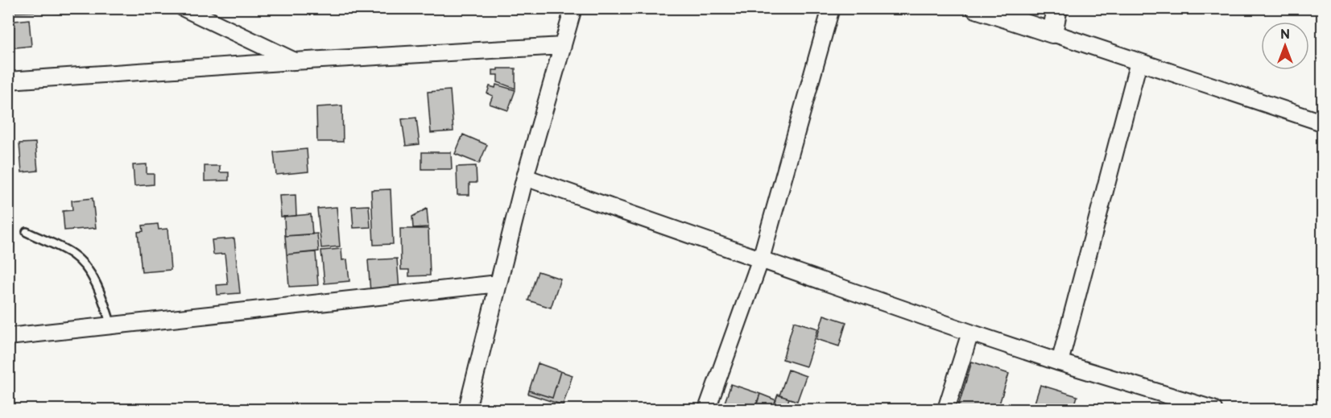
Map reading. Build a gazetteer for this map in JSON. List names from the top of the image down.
{
  "north": "top"
}
